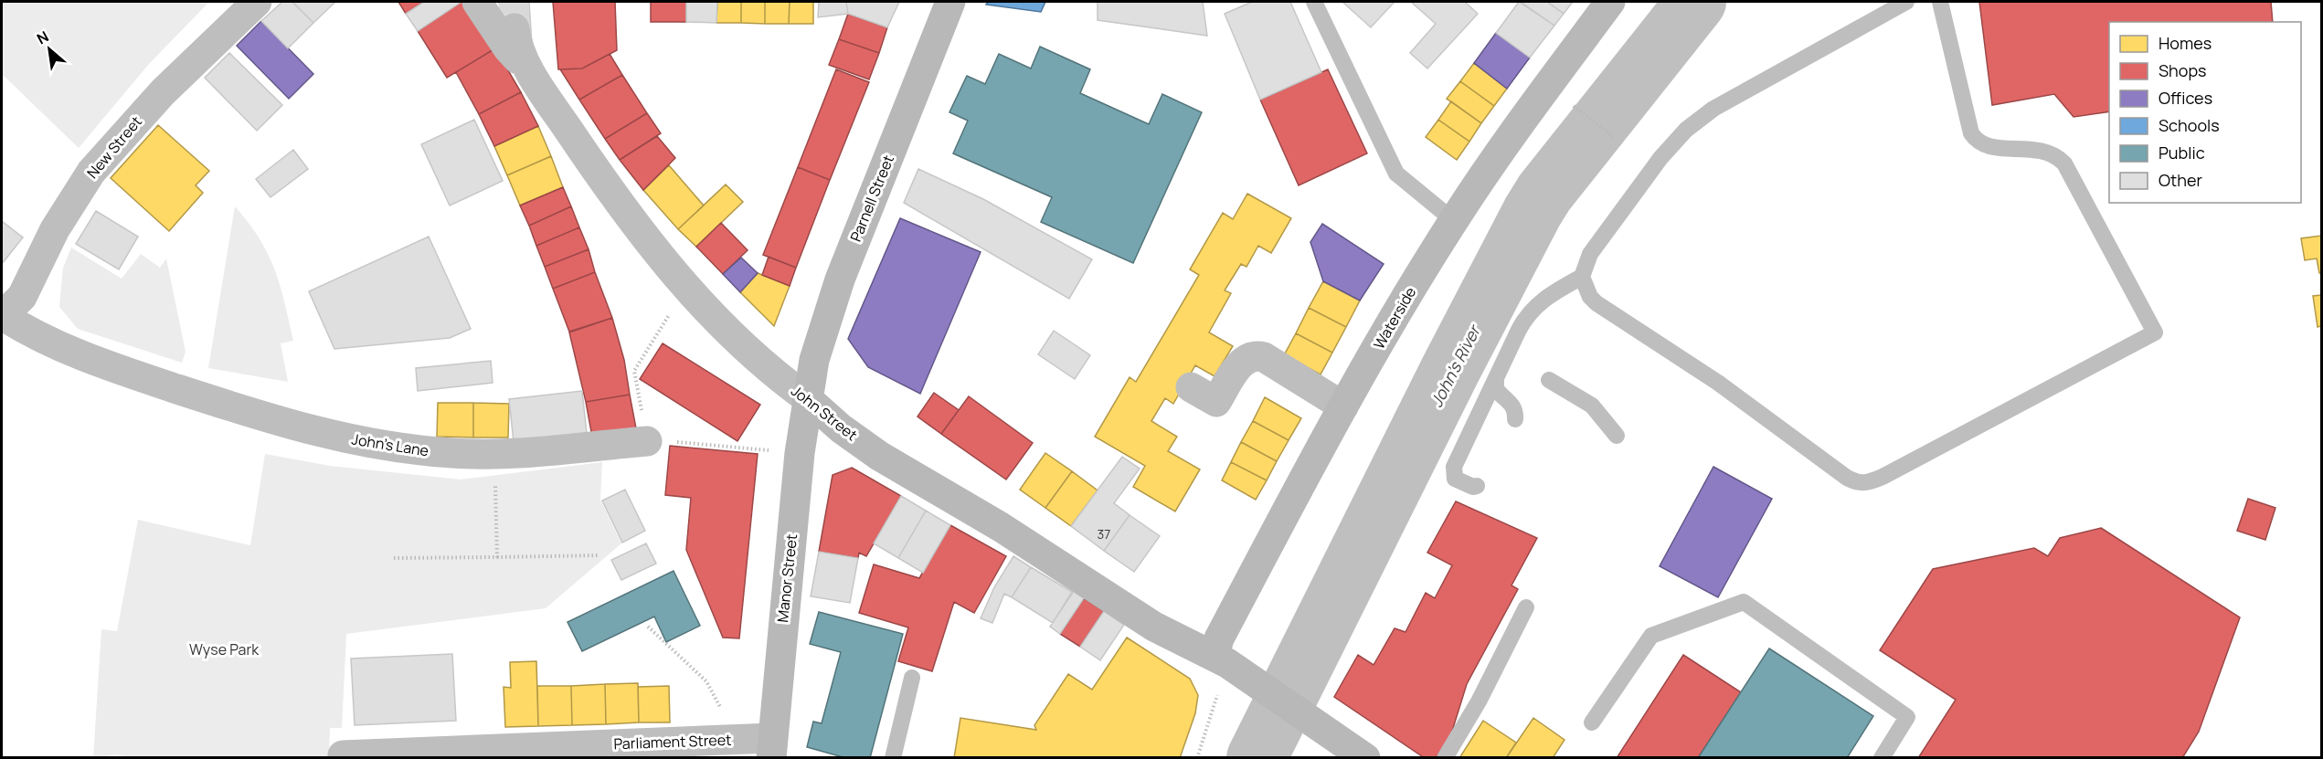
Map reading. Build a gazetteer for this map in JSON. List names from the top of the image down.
{
  "streets": {
    "main road": [
      "Parnell Street",
      "Waterside",
      "John Street",
      "Manor Street"
    ],
    "street": ["New Street", "John's Lane", "Parliament Street"]
  },
  "crossings": [
    ["New Street", "John's Lane"],
    ["Parnell Street", "John Street"],
    ["Parnell Street", "Manor Street"],
    ["Waterside", "John Street"],
    ["John Street", "Manor Street"],
    ["Manor Street", "Parliament Street"]
  ],
  "water": ["John's River"],
  "parks": ["Wyse Park"],
  "house_numbers": ["37"],
  "legend": [
    "Homes",
    "Shops",
    "Offices",
    "Schools",
    "Public",
    "Other"
  ],
  "north": "top left"
}
